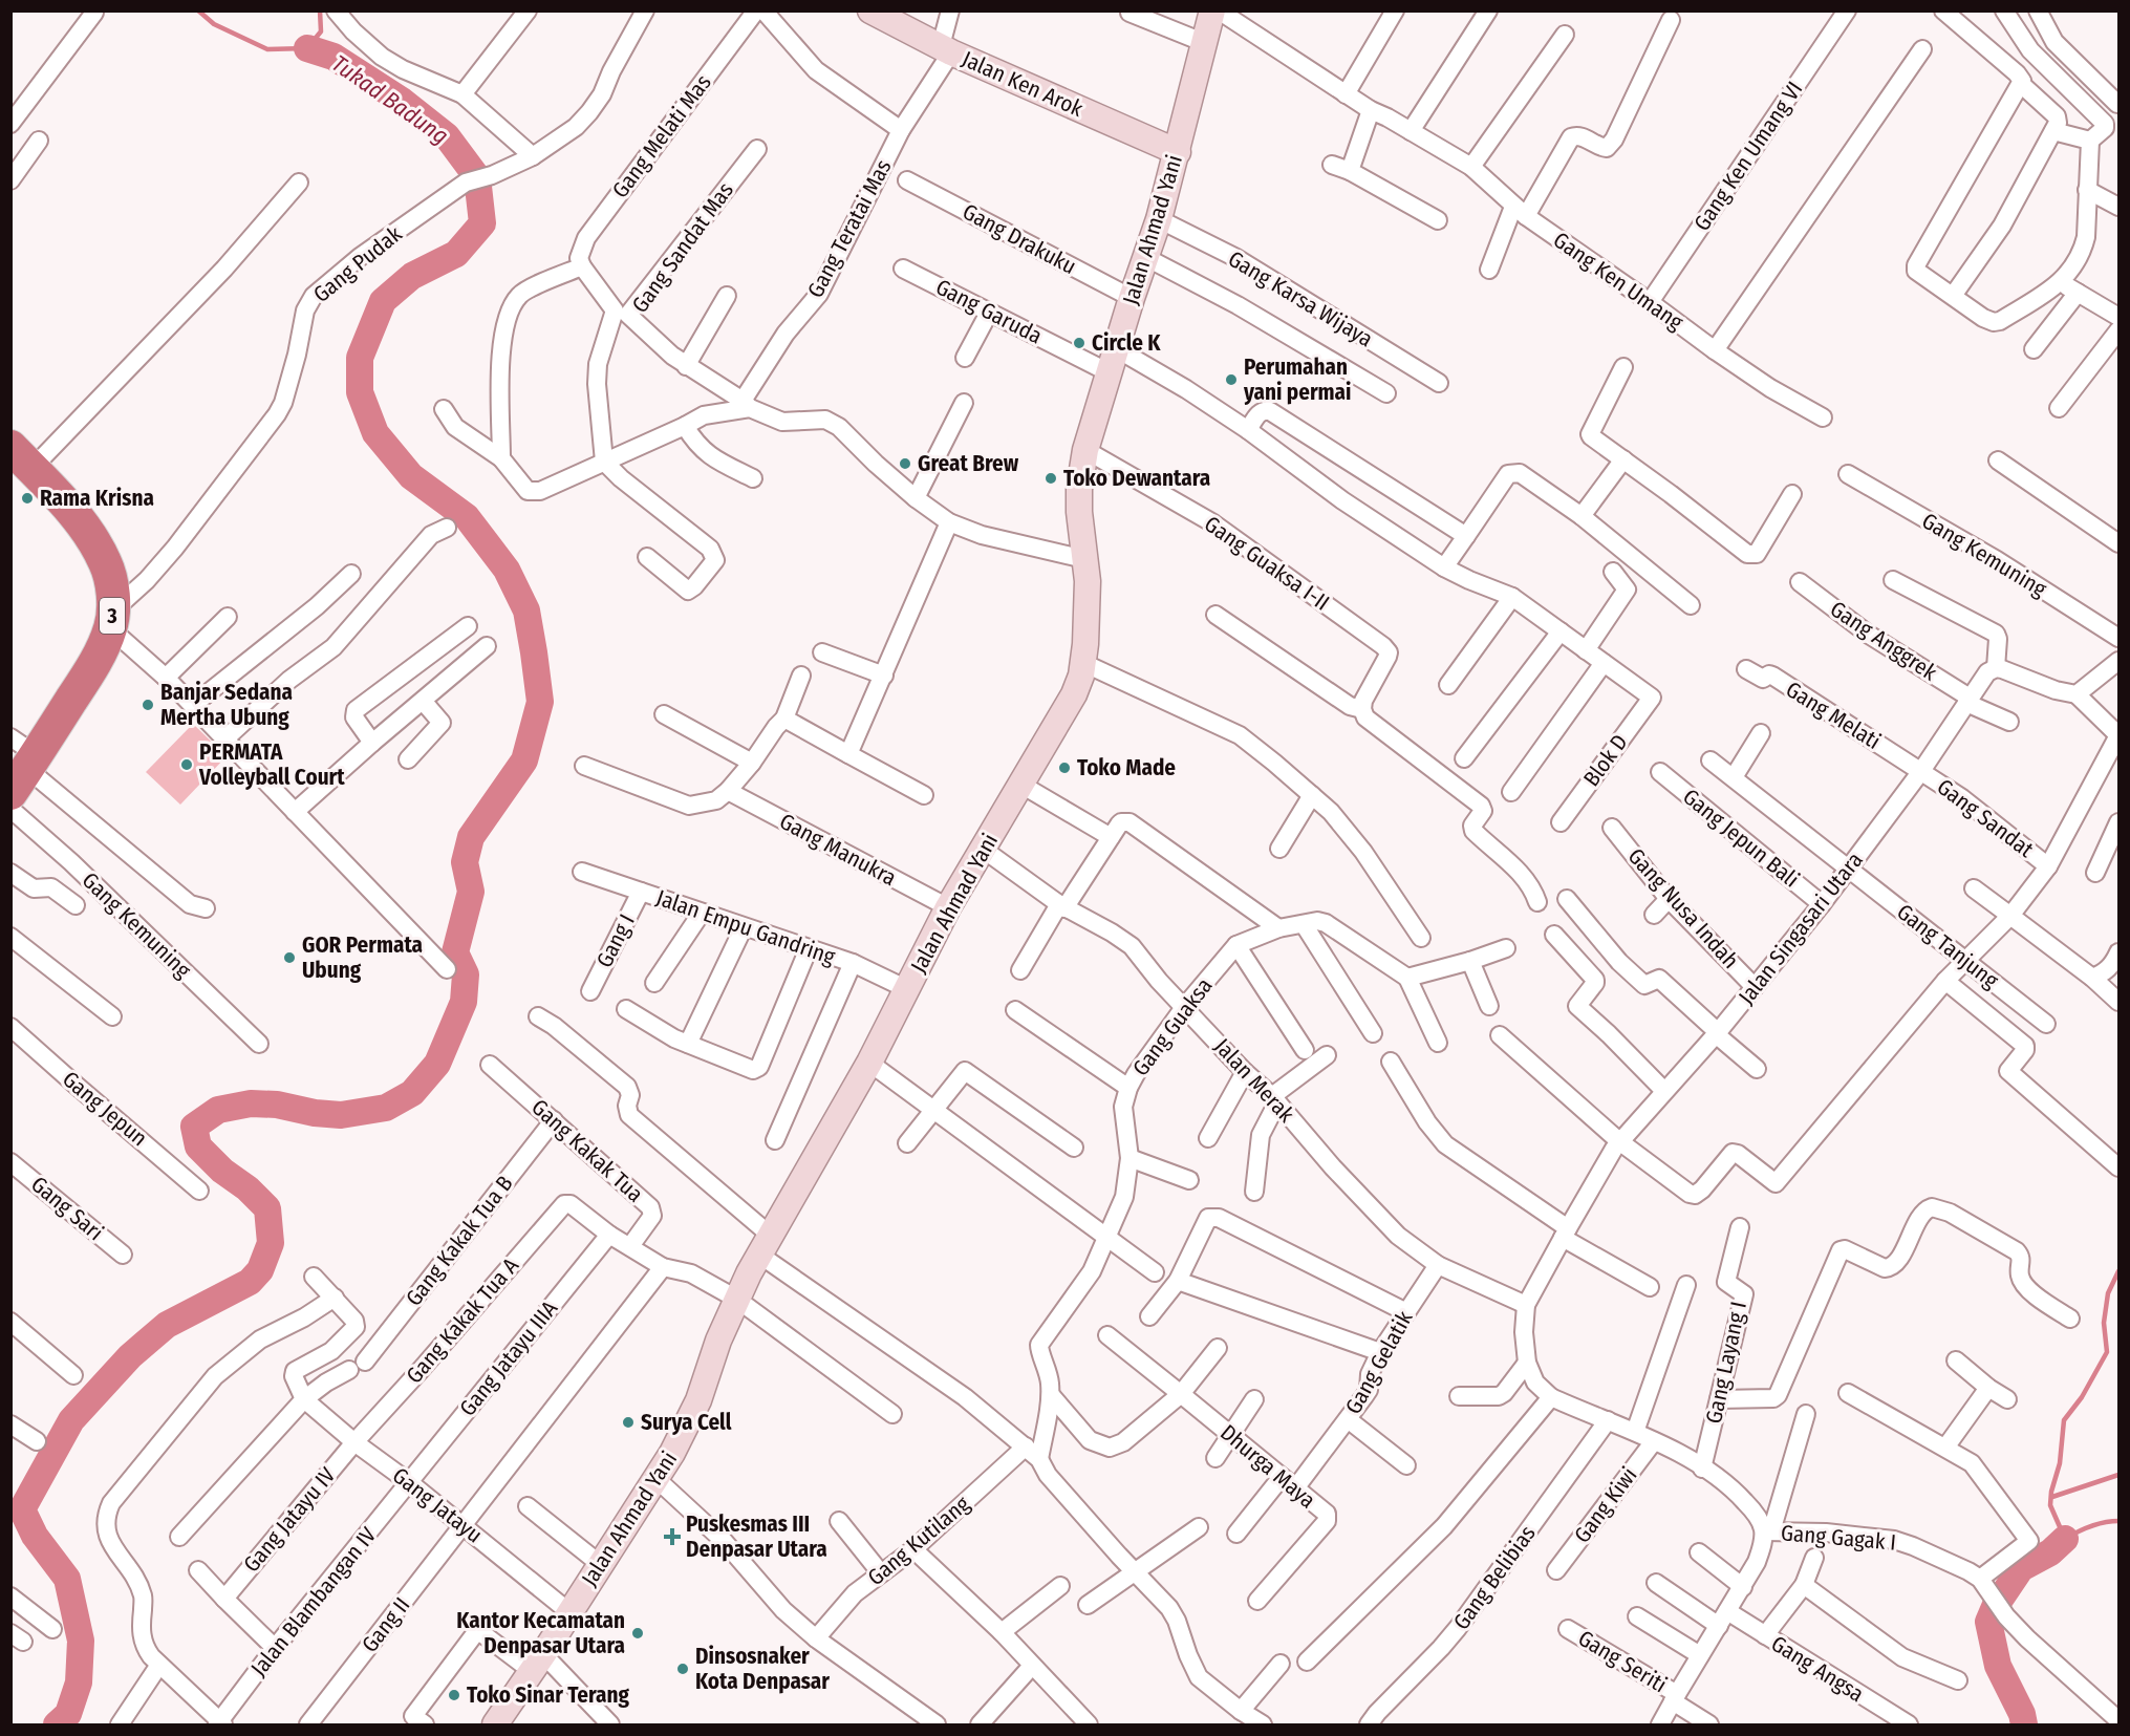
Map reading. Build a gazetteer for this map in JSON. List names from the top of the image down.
{
  "streets": {
    "highway": ["3"],
    "main road": ["Jalan Ken Arok", "Jalan Ahmad Yani"],
    "street": [
      "Gang Melati Mas",
      "Gang Ken Umang VI",
      "Gang Teratai Mas",
      "Gang Drakuku",
      "Gang Sandat Mas",
      "Gang Pudak",
      "Gang Ken Umang",
      "Gang Karsa Wijaya",
      "Gang Garuda",
      "Gang Kemuning",
      "Gang Guaksa I-II",
      "Gang Anggrek",
      "Gang Melati",
      "Blok D",
      "Gang Sandat",
      "Gang Jepun Bali",
      "Gang Manukra",
      "Gang Nusa Indah",
      "Jalan Empu Gandring",
      "Jalan Singasari Utara",
      "Gang I",
      "Gang Tanjung",
      "Gang Guaksa",
      "Jalan Merak",
      "Gang Jepun",
      "Gang Kakak Tua",
      "Gang Sari",
      "Gang Kakak Tua B",
      "Gang Kakak Tua A",
      "Gang Jatayu IIIA",
      "Gang Gelatik",
      "Gang Layang I",
      "Dhurga Maya",
      "Gang Jatayu",
      "Gang Kiwi",
      "Gang Jatayu IV",
      "Gang Gagak I",
      "Gang Kutilang",
      "Gang Belibias",
      "Jalan Blambangan IV",
      "Gang II",
      "Gang Seriti",
      "Gang Angsa"
    ]
  },
  "crossings": [
    ["Jalan Ken Arok", "Gang Teratai Mas"],
    ["Jalan Ken Arok", "Jalan Ahmad Yani"],
    ["Gang Ken Umang VI", "Gang Ken Umang"],
    ["Gang Teratai Mas", "Gang Sandat Mas"],
    ["Jalan Ahmad Yani", "Gang Drakuku"],
    ["Jalan Ahmad Yani", "Gang Sandat Mas"],
    ["Jalan Ahmad Yani", "Gang Karsa Wijaya"],
    ["Jalan Ahmad Yani", "Gang Garuda"],
    ["Jalan Ahmad Yani", "Gang Guaksa I-II"],
    ["Jalan Ahmad Yani", "Gang Manukra"],
    ["Jalan Ahmad Yani", "Jalan Empu Gandring"],
    ["Jalan Ahmad Yani", "Jalan Merak"],
    ["Jalan Ahmad Yani", "Gang Jatayu"],
    ["Gang Pudak", "3"],
    ["Gang Anggrek", "Jalan Singasari Utara"],
    ["Gang Melati", "Gang Sandat"],
    ["Gang Melati", "Jalan Singasari Utara"],
    ["Gang Sandat", "Jalan Singasari Utara"],
    ["Gang Jepun Bali", "Jalan Singasari Utara"],
    ["Gang Nusa Indah", "Jalan Singasari Utara"],
    ["Jalan Empu Gandring", "Gang I"],
    ["Jalan Singasari Utara", "Gang Tanjung"],
    ["Jalan Singasari Utara", "Jalan Merak"],
    ["Gang Guaksa", "Jalan Merak"],
    ["Jalan Merak", "Gang Gelatik"],
    ["Gang Kakak Tua", "Gang Kakak Tua B"],
    ["Gang Kakak Tua A", "Gang Jatayu IIIA"],
    ["Gang Kakak Tua A", "Gang Jatayu"],
    ["Gang Kakak Tua A", "Gang Jatayu IV"],
    ["Gang Jatayu IIIA", "Gang Jatayu"],
    ["Gang Jatayu IIIA", "Jalan Blambangan IV"],
    ["Gang Gelatik", "Dhurga Maya"],
    ["Gang Jatayu", "Gang Jatayu IV"],
    ["Gang Jatayu", "Jalan Blambangan IV"],
    ["Gang Jatayu", "Gang II"]
  ],
  "water": ["Tukad Badung"],
  "places": {
    "other": [
      "Circle K",
      "Perumahan yani permai",
      "Great Brew",
      "Toko Dewantara",
      "Rama Krisna",
      "Banjar Sedana Mertha Ubung",
      "PERMATA Volleyball Court",
      "Toko Made",
      "GOR Permata Ubung",
      "Surya Cell",
      "Kantor Kecamatan Denpasar Utara",
      "Dinsosnaker Kota Denpasar",
      "Toko Sinar Terang"
    ],
    "health": ["Puskesmas III Denpasar Utara"]
  }
}
